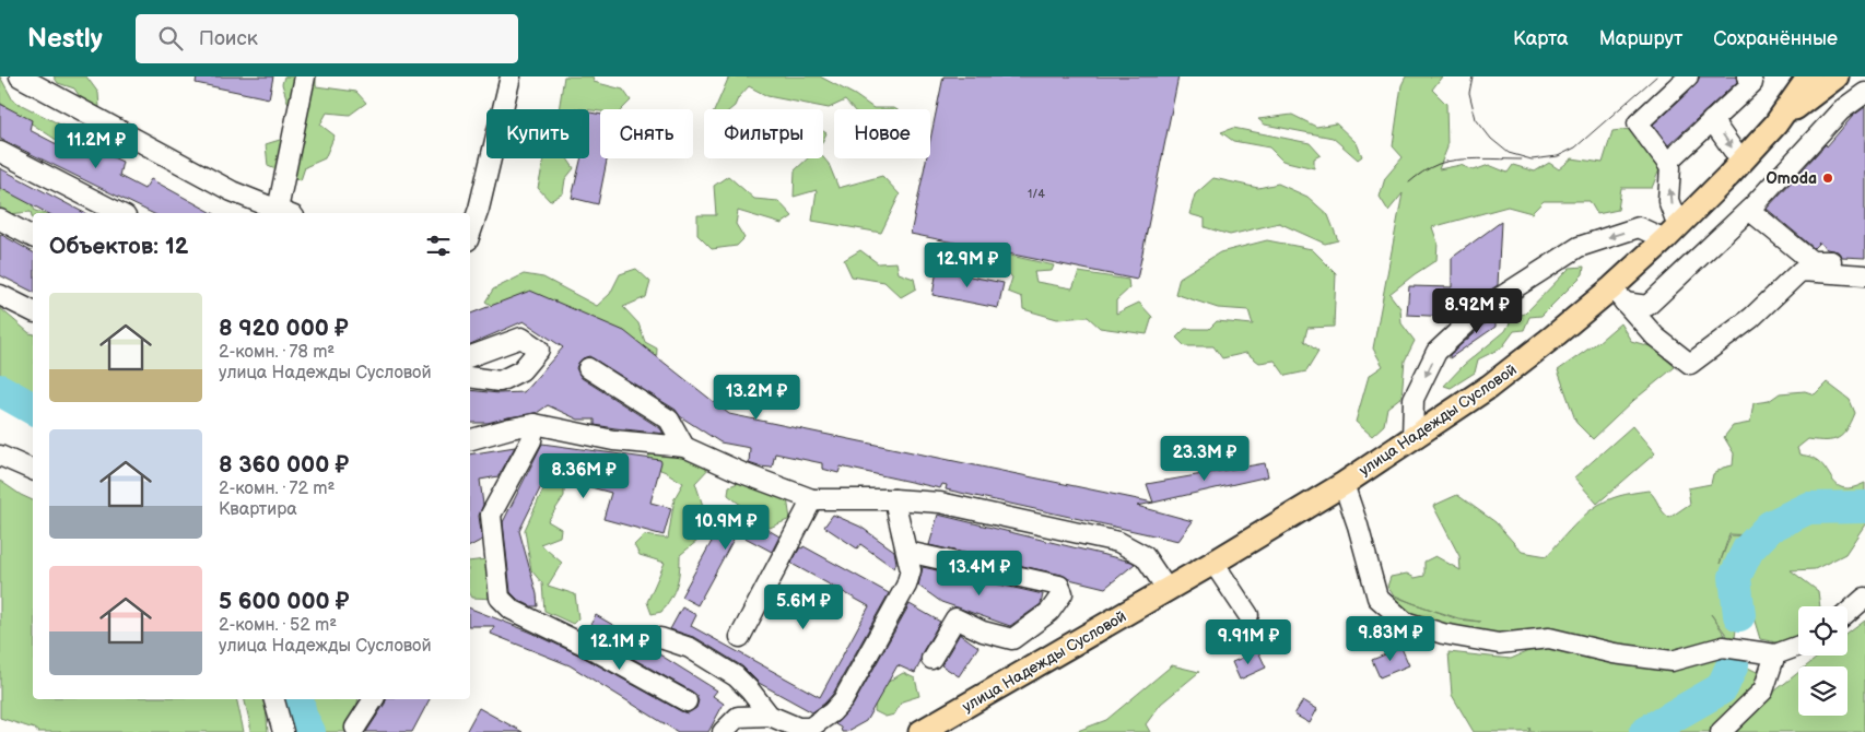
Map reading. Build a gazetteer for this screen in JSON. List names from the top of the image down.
{
  "streets": {
    "main road": ["улица Надежды Сусловой"]
  },
  "places": ["Omoda"],
  "house_numbers": ["1/4"],
  "page": {
    "header": "Nestly",
    "search": "Поиск",
    "nav": ["Карта", "Маршрут", "Сохранённые"],
    "chip": [
      "Купить",
      "Снять",
      "Фильтры",
      "Новое"
    ],
    "price": [
      "11.2M ₽",
      "12.9M ₽",
      "8.92M ₽",
      "13.2M ₽",
      "23.3M ₽",
      "8.36M ₽",
      "10.9M ₽",
      "13.4M ₽",
      "5.6M ₽",
      "9.83M ₽",
      "9.91M ₽",
      "12.1M ₽"
    ],
    "heading": "Объектов: 12",
    "list": [
      {
        "name": "8 920 000 ₽",
        "note": "2-комн. · 78 m² · улица Надежды Сусловой"
      },
      {
        "name": "8 360 000 ₽",
        "note": "2-комн. · 72 m² · Квартира"
      },
      {
        "name": "5 600 000 ₽",
        "note": "2-комн. · 52 m² · улица Надежды Сусловой"
      }
    ]
  }
}
